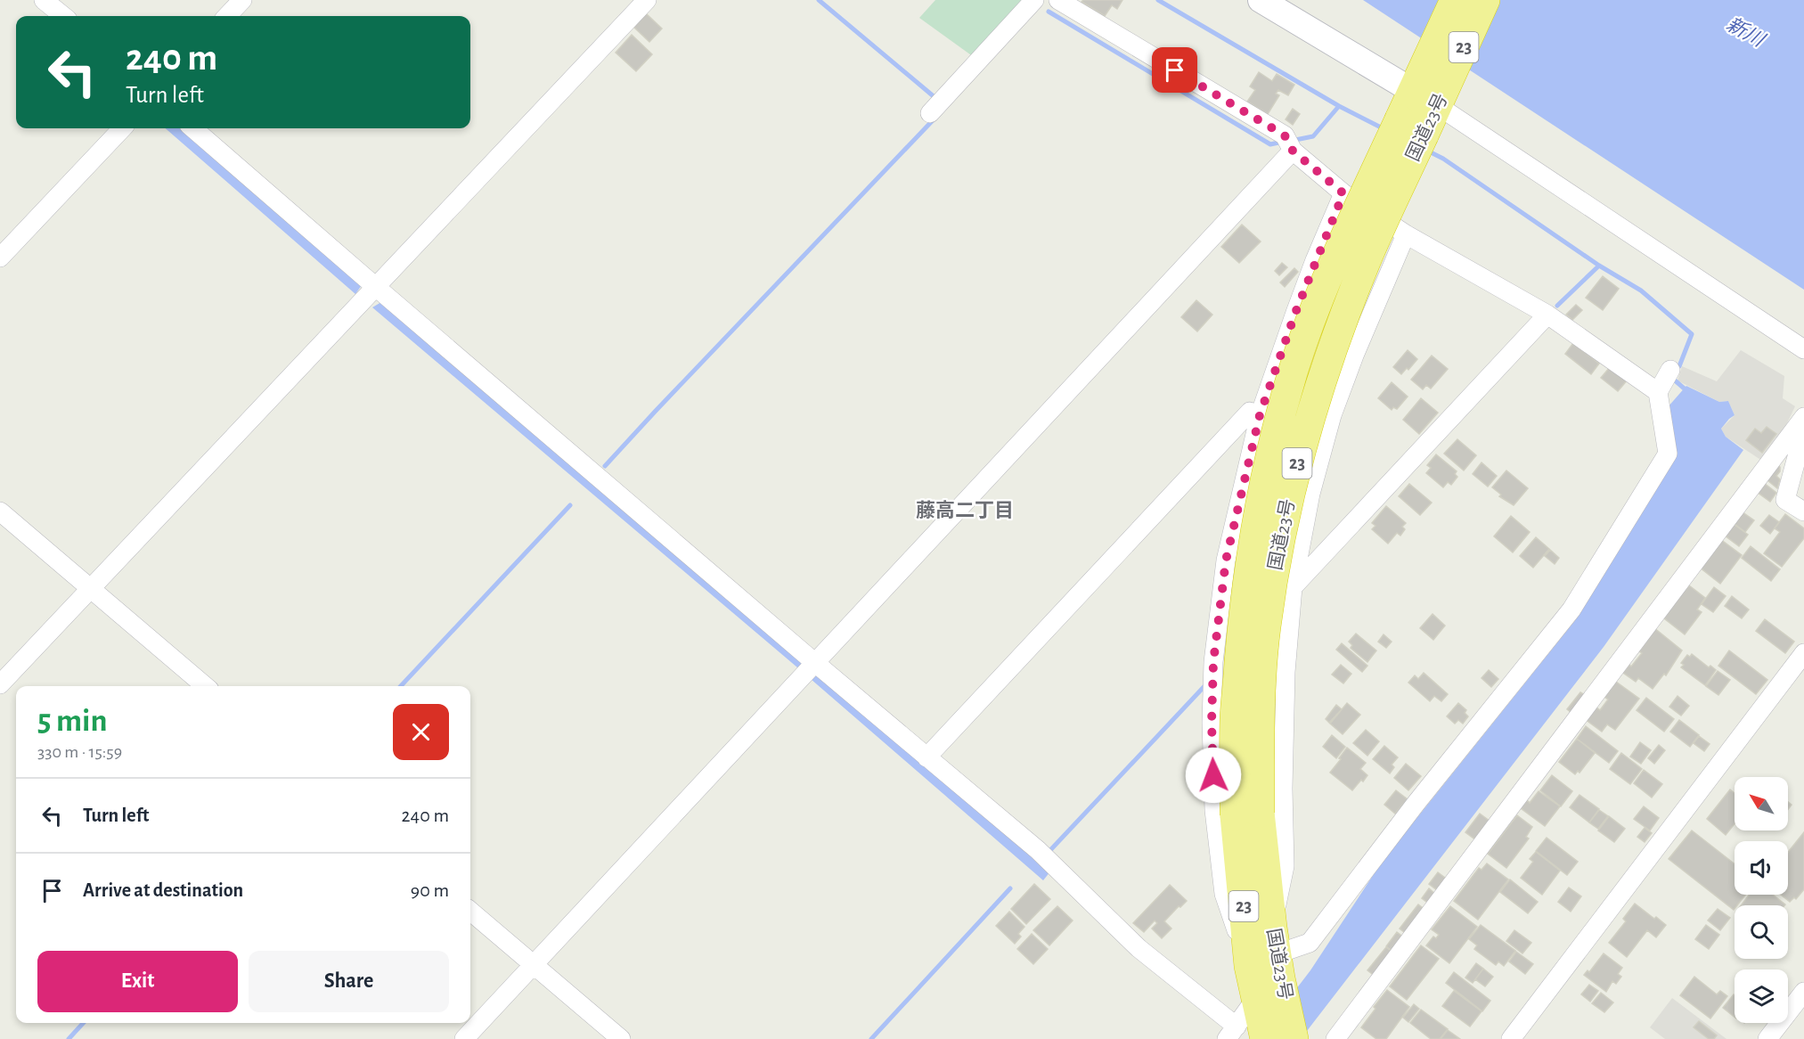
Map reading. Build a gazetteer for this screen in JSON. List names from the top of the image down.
{
  "streets": {
    "highway": ["23", "国道23号"]
  },
  "districts": ["藤高二丁目"],
  "water": ["新川"],
  "north": "top left",
  "page": {
    "turn": ["240 m", "Turn left"],
    "heading": ["5 min", "330 m · 15:59"],
    "list": [
      {
        "name": "Turn left",
        "value": "240 m"
      },
      {
        "name": "Arrive at destination",
        "value": "90 m"
      }
    ],
    "buttons": ["Exit", "Share"]
  }
}
